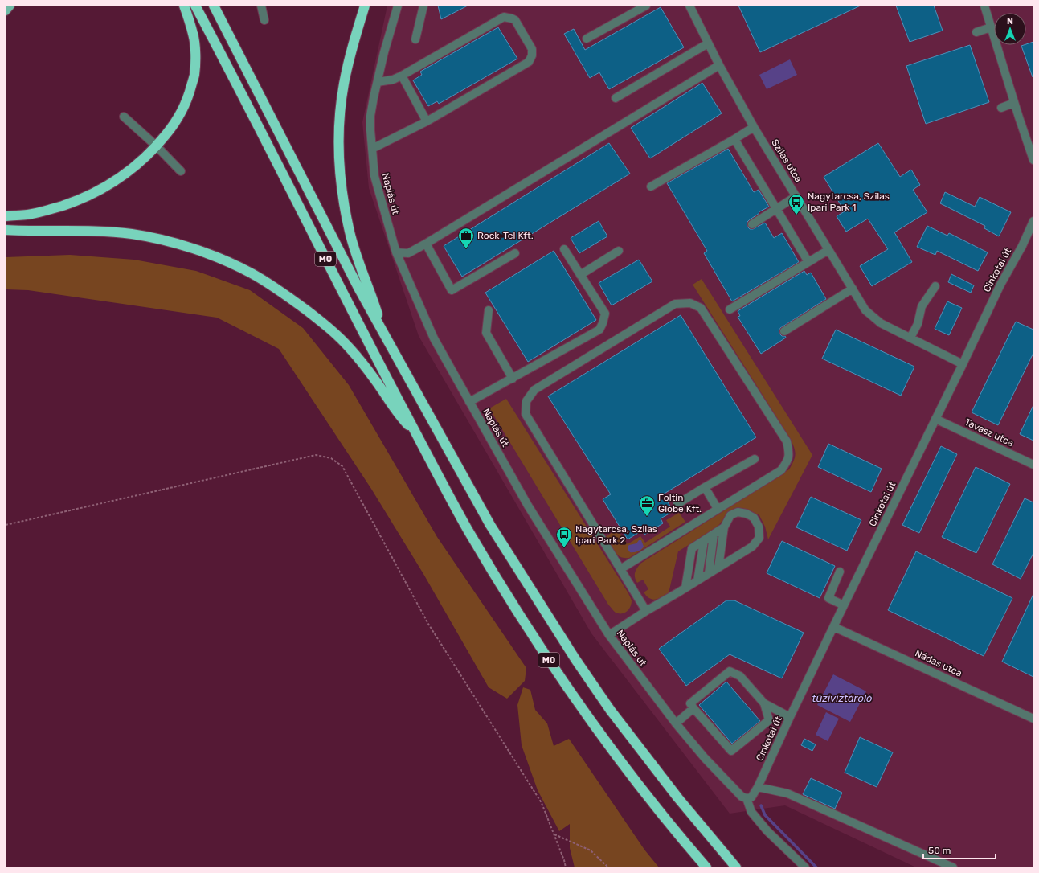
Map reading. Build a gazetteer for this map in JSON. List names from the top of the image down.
{
  "streets": {
    "highway": ["M0"],
    "street": [
      "Szilas utca",
      "Naplás út",
      "Cinkotai út",
      "Tavasz utca",
      "Nádas utca"
    ]
  },
  "crossings": [
    ["Szilas utca", "Cinkotai út"],
    ["Naplás út", "Cinkotai út"],
    ["Cinkotai út", "Tavasz utca"],
    ["Cinkotai út", "Nádas utca"]
  ],
  "water": ["tüzivíztároló"],
  "places": {
    "bus stop": ["Nagytarcsa, Szilas Ipari Park 1", "Nagytarcsa, Szilas Ipari Park 2"],
    "office": ["Rock-Tel Kft.", "Foltin Globe Kft."]
  },
  "scale_bar": "50 m",
  "north": "top"
}
